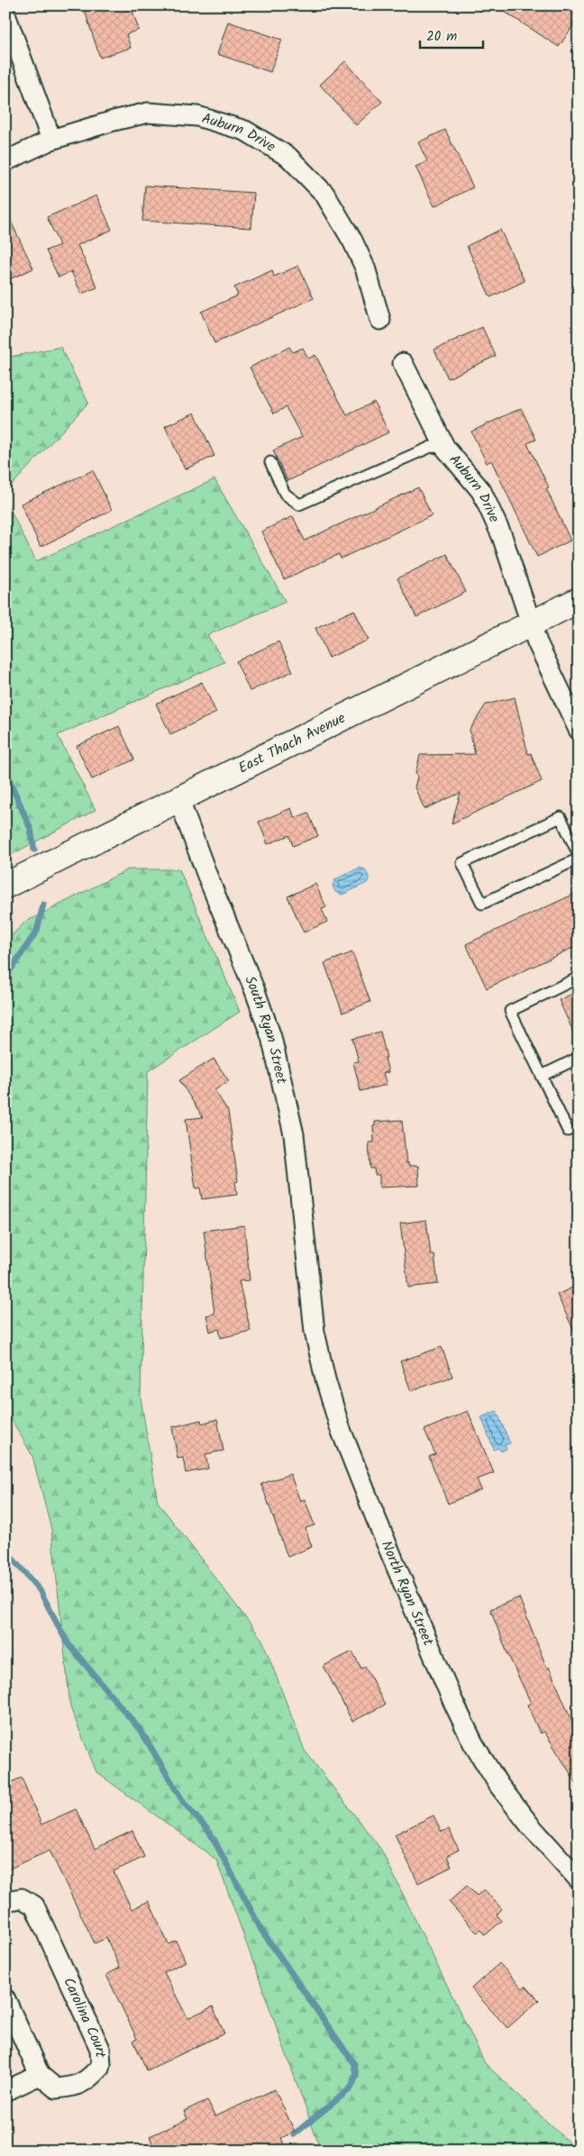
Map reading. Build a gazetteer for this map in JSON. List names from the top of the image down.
{
  "streets": {
    "street": [
      "Auburn Drive",
      "East Thach Avenue",
      "South Ryan Street",
      "North Ryan Street",
      "Carolina Court"
    ]
  },
  "crossings": [
    ["Auburn Drive", "East Thach Avenue"],
    ["East Thach Avenue", "South Ryan Street"],
    ["South Ryan Street", "North Ryan Street"]
  ],
  "scale_bar": "20 m"
}
